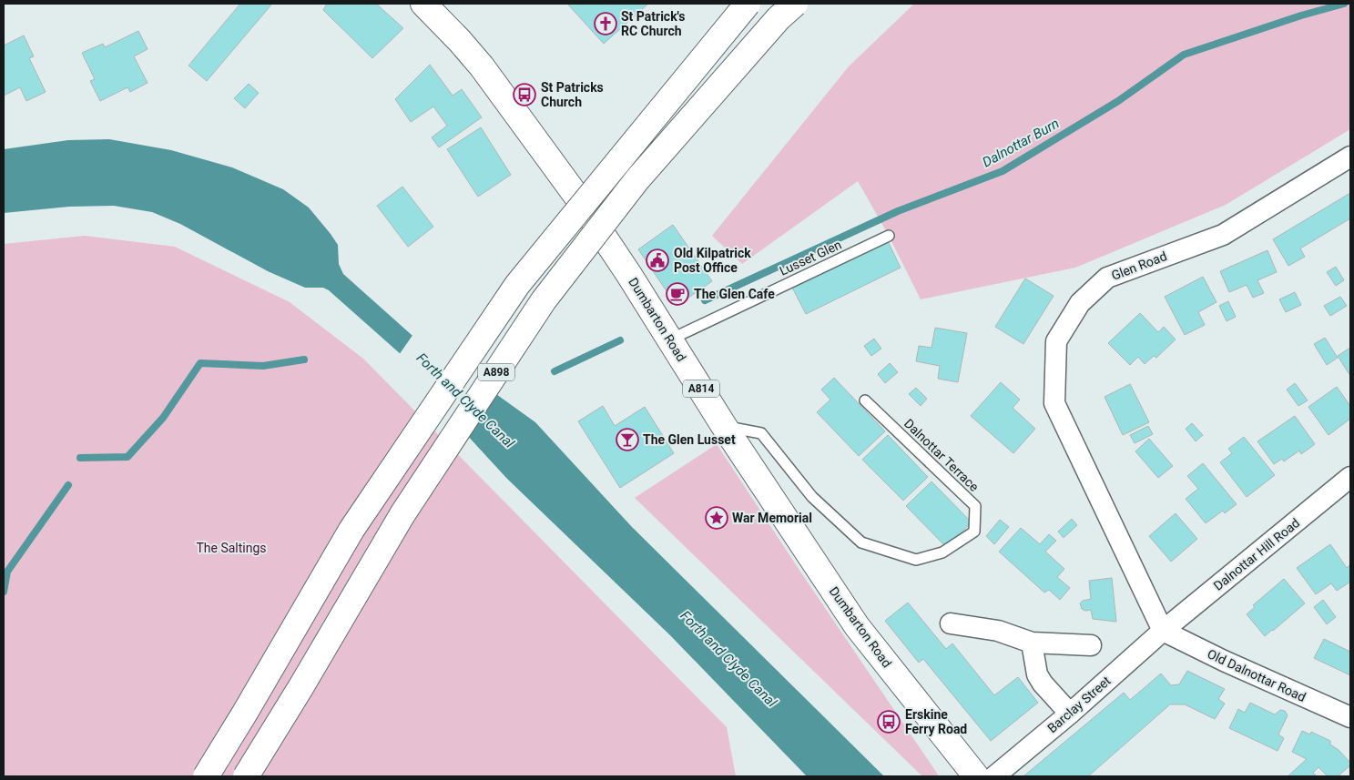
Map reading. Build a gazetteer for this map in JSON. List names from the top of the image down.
{
  "streets": {
    "main road": ["Dumbarton Road", "A898", "A814"],
    "street": [
      "Glen Road",
      "Dalnottar Hill Road",
      "Old Dalnottar Road",
      "Barclay Street"
    ],
    "lane": ["Lusset Glen", "Dalnottar Terrace"]
  },
  "crossings": [
    ["Lusset Glen", "Dumbarton Road"],
    ["Glen Road", "Dalnottar Hill Road"],
    ["Glen Road", "Old Dalnottar Road"],
    ["Glen Road", "Barclay Street"],
    ["Dumbarton Road", "Dalnottar Terrace"],
    ["Dalnottar Hill Road", "Old Dalnottar Road"],
    ["Dalnottar Hill Road", "Barclay Street"],
    ["Old Dalnottar Road", "Barclay Street"]
  ],
  "water": ["Dalnottar Burn", "Forth and Clyde Canal"],
  "parks": ["The Saltings"],
  "places": {
    "church": ["St Patrick's RC Church"],
    "bus stop": ["St Patricks Church", "Erskine Ferry Road"],
    "public building": ["Old Kilpatrick Post Office"],
    "cafe": ["The Glen Cafe"],
    "bar": ["The Glen Lusset"],
    "place": ["War Memorial"]
  }
}
